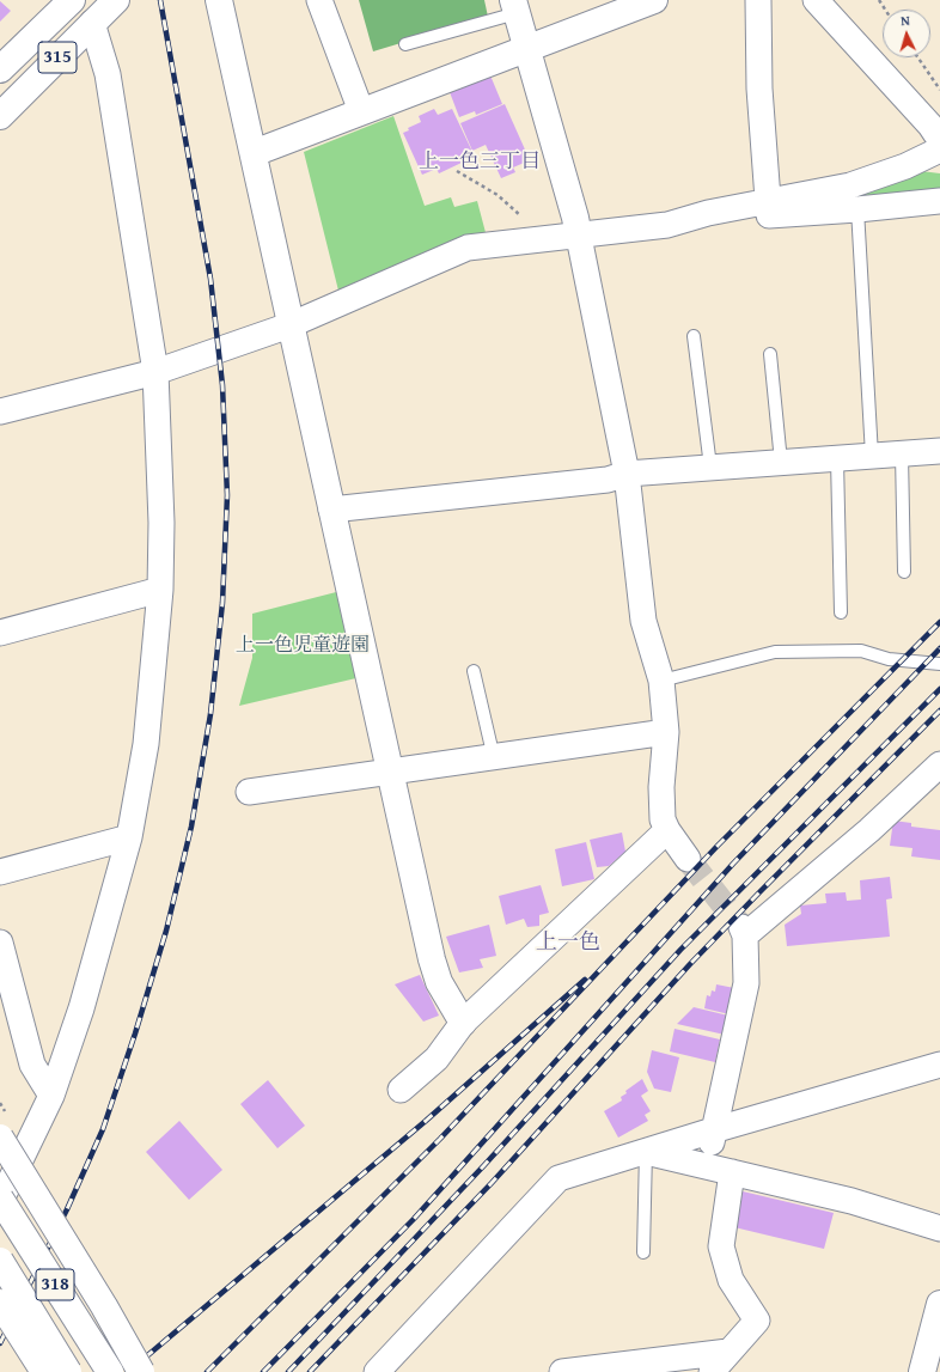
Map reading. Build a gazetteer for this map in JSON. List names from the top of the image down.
{
  "streets": {
    "street": ["315", "318"]
  },
  "districts": ["上一色三丁目", "上一色"],
  "parks": ["上一色児童遊園"],
  "north": "top"
}
